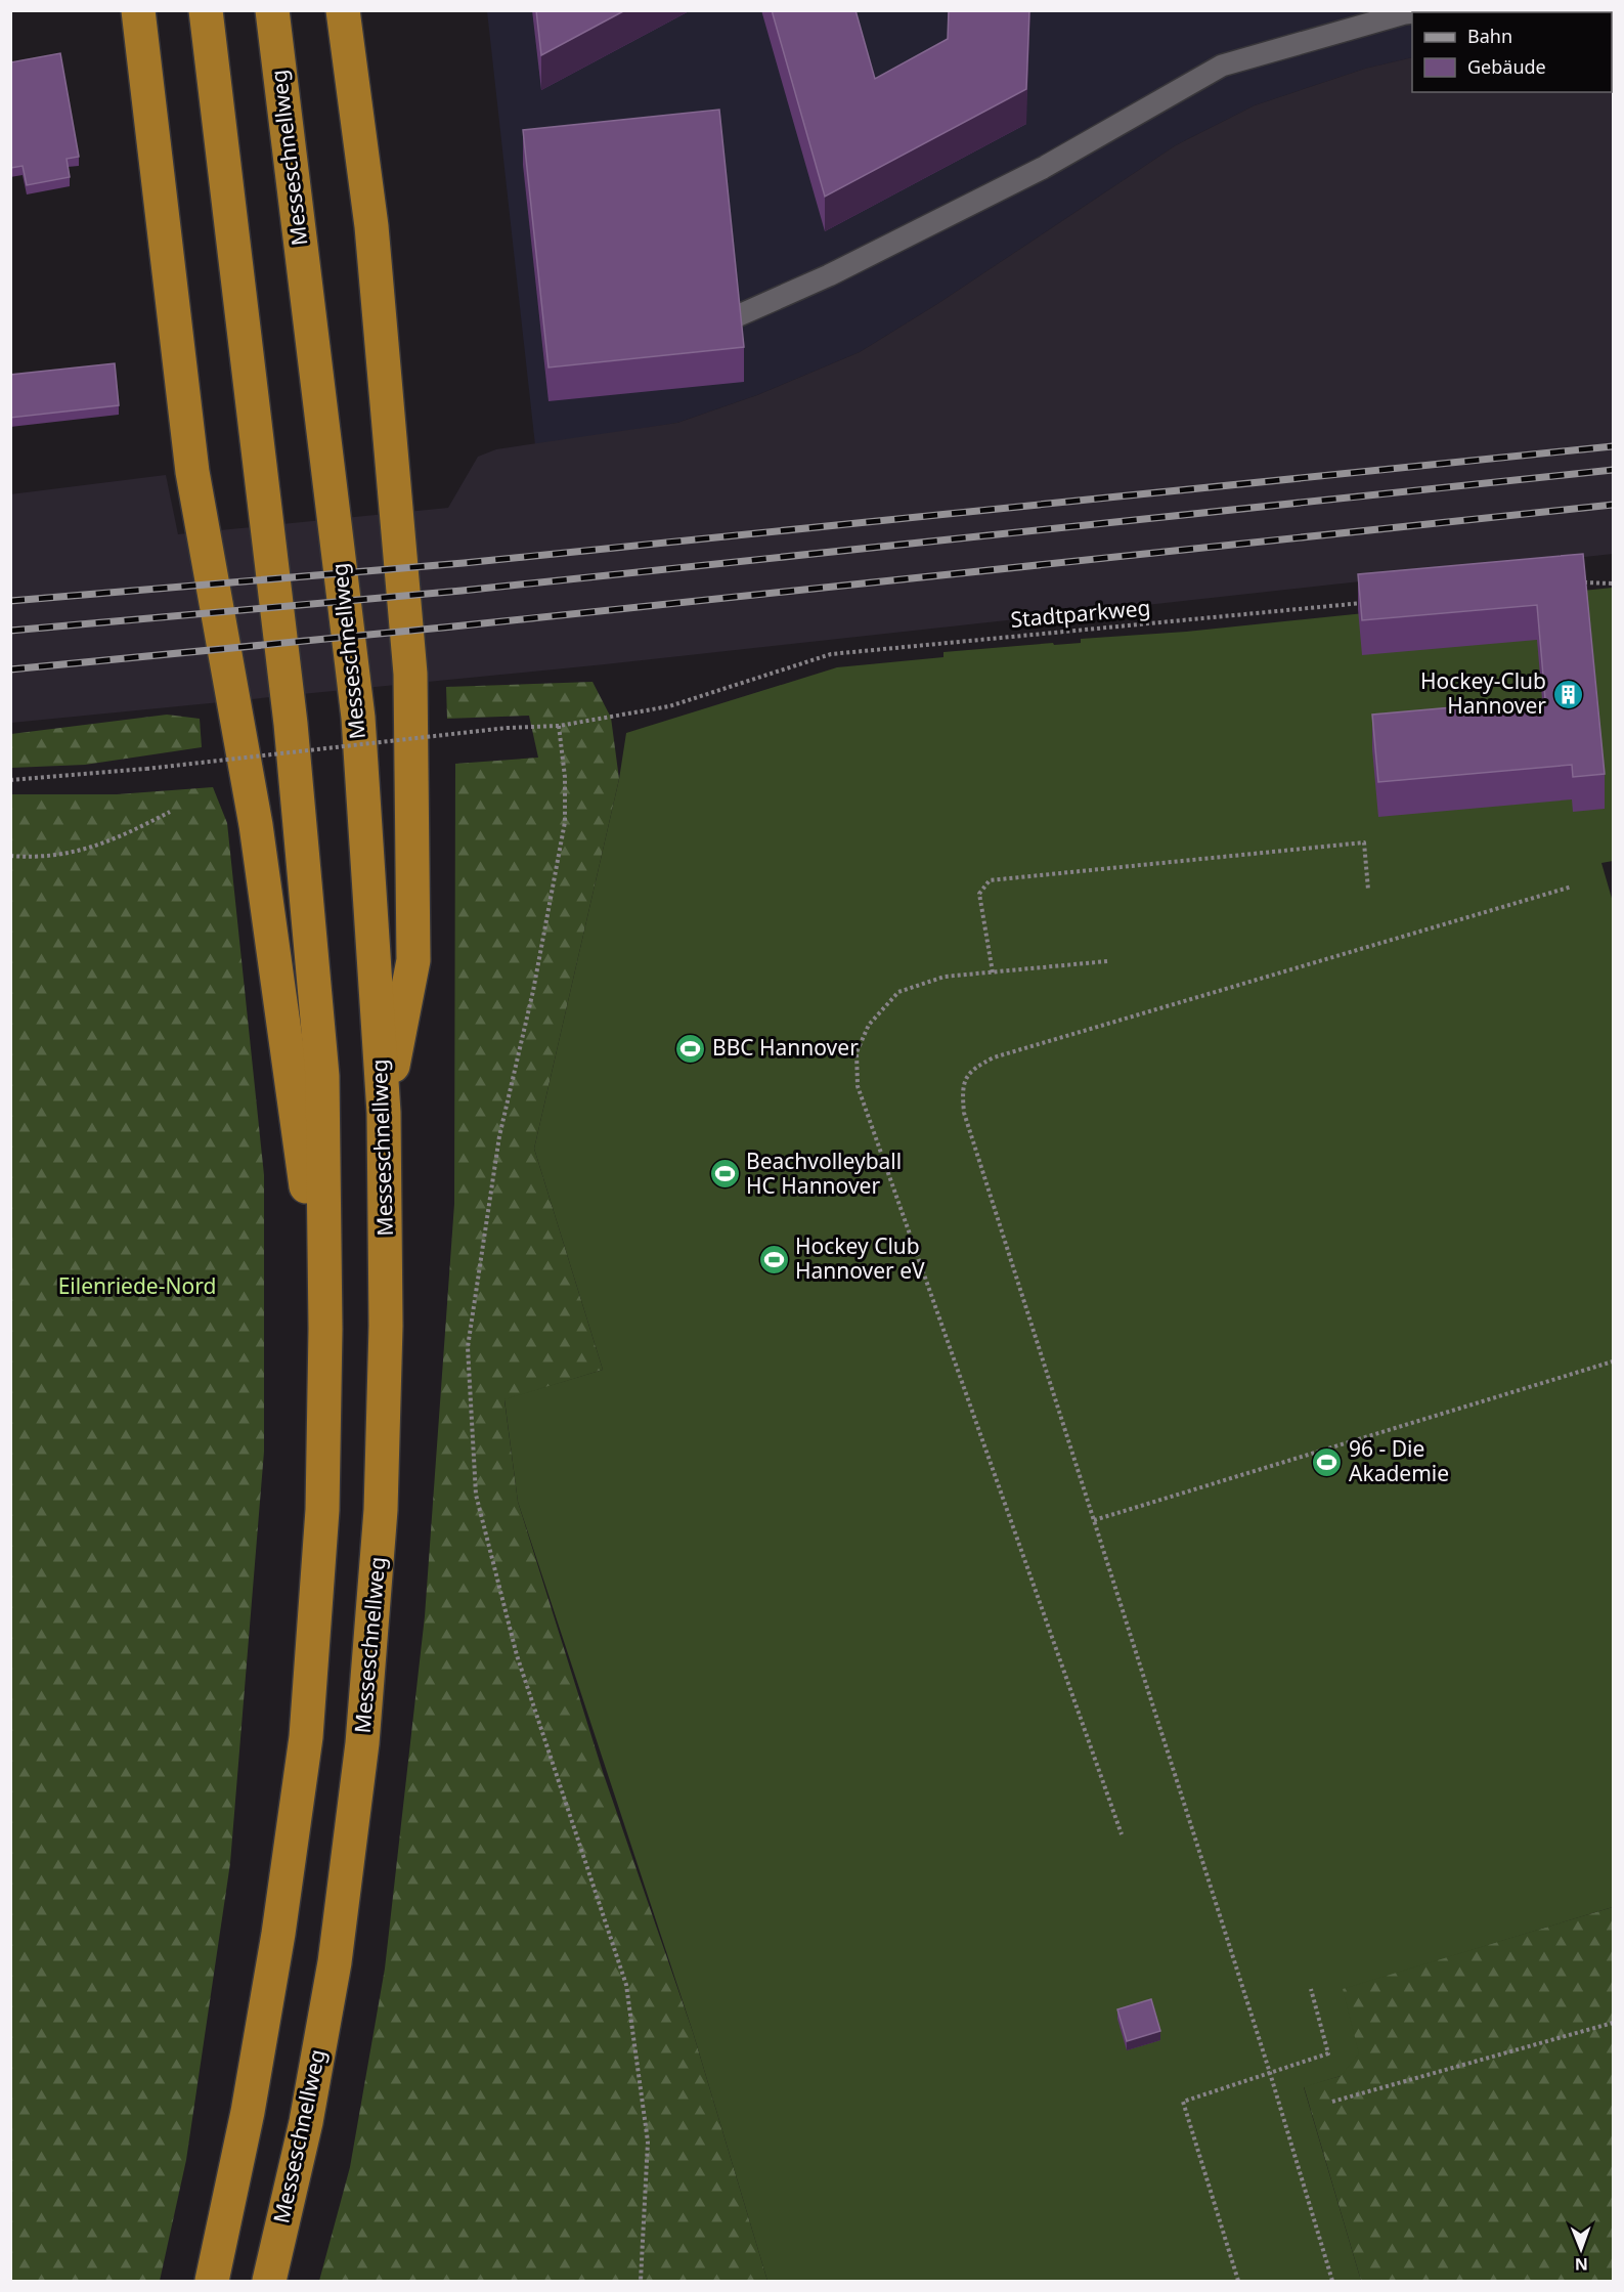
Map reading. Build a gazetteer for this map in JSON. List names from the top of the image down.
{
  "streets": {
    "highway": ["Messeschnellweg"],
    "path": ["Stadtparkweg"]
  },
  "parks": ["Eilenriede-Nord"],
  "places": {
    "building": ["Hockey-Club Hannover"],
    "sports": [
      "BBC Hannover",
      "Beachvolleyball HC Hannover",
      "Hockey Club Hannover eV",
      "96 - Die Akademie"
    ]
  },
  "legend": ["Bahn", "Gebäude"],
  "north": "bottom"
}
